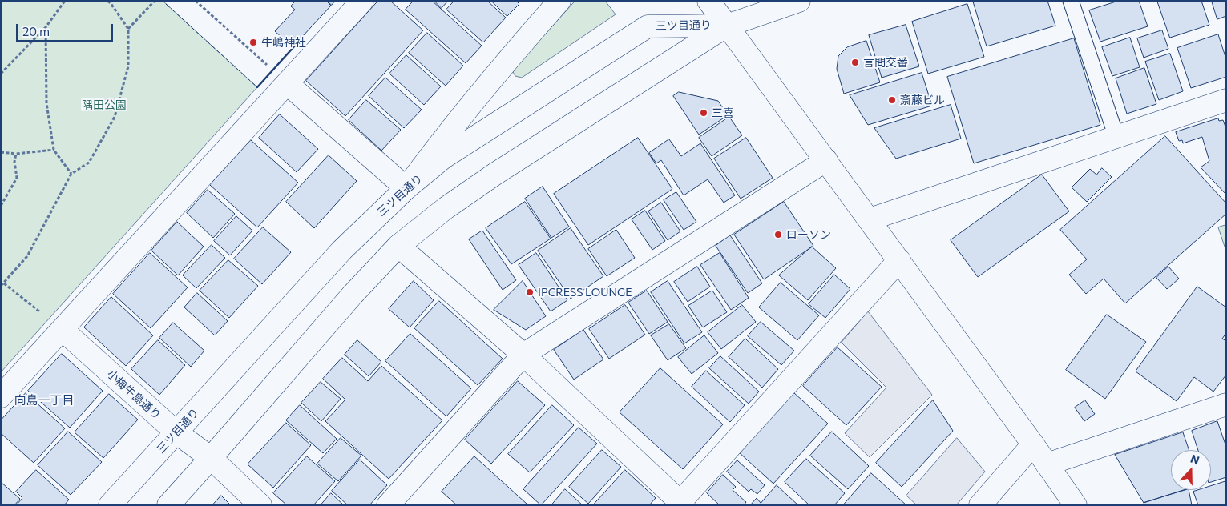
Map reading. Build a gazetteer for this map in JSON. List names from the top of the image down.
{
  "streets": {
    "main road": ["三ツ目通り", "小梅牛島通り"]
  },
  "crossings": [
    ["三ツ目通り", "小梅牛島通り"]
  ],
  "districts": ["向島一丁目"],
  "parks": ["隅田公園"],
  "places": [
    "牛嶋神社",
    "言問交番",
    "斎藤ビル",
    "三喜",
    "ローソン",
    "IPCRESS LOUNGE"
  ],
  "scale_bar": "20 m",
  "north": "top"
}
